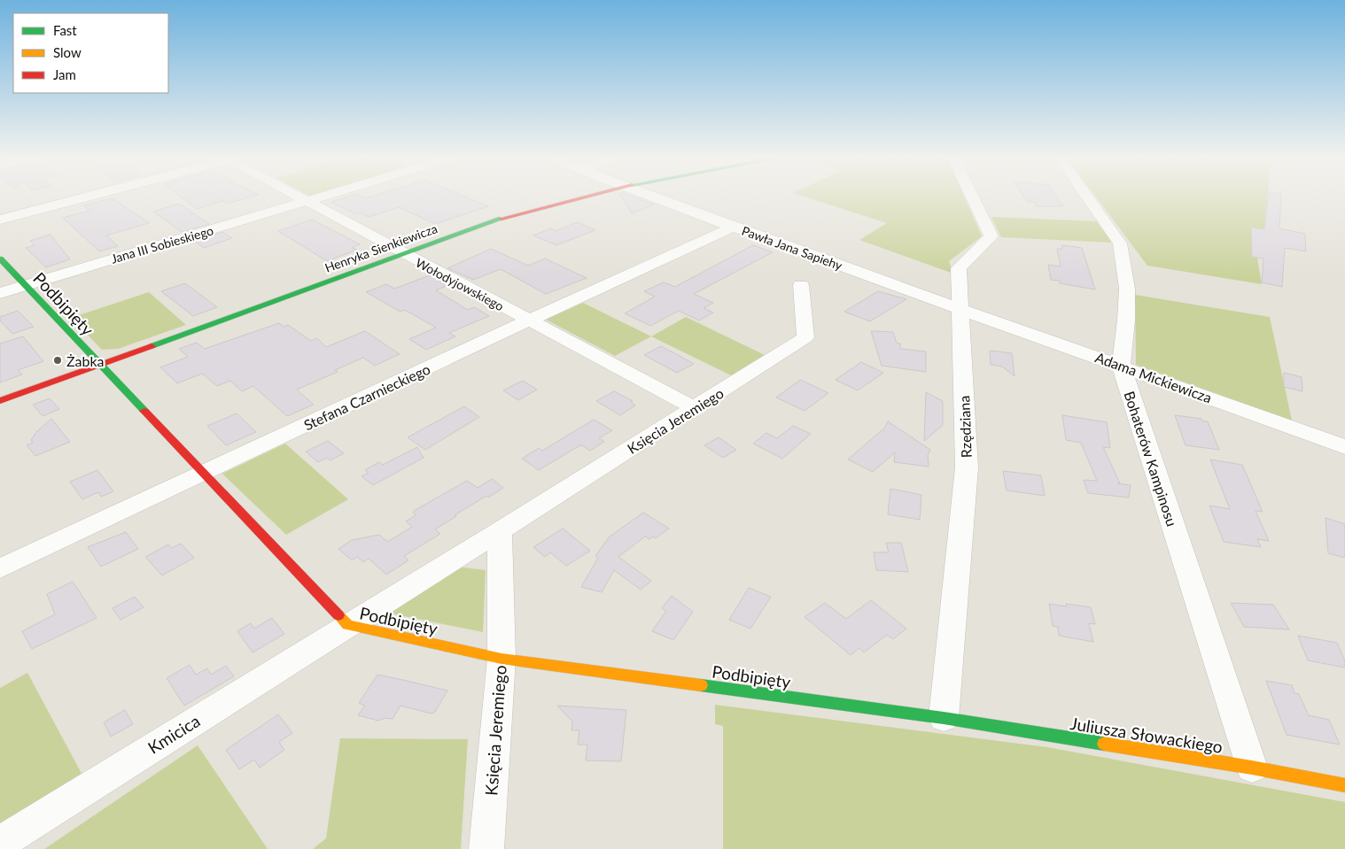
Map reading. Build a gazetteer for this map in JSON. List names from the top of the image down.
{
  "streets": {
    "street": [
      "Jana III Sobieskiego",
      "Henryka Sienkiewicza",
      "Pawła Jana Sapiehy",
      "Wołodyjowskiego",
      "Podbipięty",
      "Adama Mickiewicza",
      "Stefana Czarnieckiego",
      "Księcia Jeremiego",
      "Rzędziana",
      "Bohaterów Kampinosu",
      "Kmicica",
      "Juliusza Słowackiego"
    ]
  },
  "crossings": [
    ["Jana III Sobieskiego", "Wołodyjowskiego"],
    ["Jana III Sobieskiego", "Podbipięty"],
    ["Henryka Sienkiewicza", "Wołodyjowskiego"],
    ["Henryka Sienkiewicza", "Podbipięty"],
    ["Pawła Jana Sapiehy", "Adama Mickiewicza"],
    ["Pawła Jana Sapiehy", "Stefana Czarnieckiego"],
    ["Pawła Jana Sapiehy", "Rzędziana"],
    ["Wołodyjowskiego", "Stefana Czarnieckiego"],
    ["Wołodyjowskiego", "Księcia Jeremiego"],
    ["Podbipięty", "Stefana Czarnieckiego"],
    ["Podbipięty", "Księcia Jeremiego"],
    ["Podbipięty", "Rzędziana"],
    ["Podbipięty", "Kmicica"],
    ["Podbipięty", "Juliusza Słowackiego"],
    ["Adama Mickiewicza", "Rzędziana"],
    ["Adama Mickiewicza", "Bohaterów Kampinosu"],
    ["Księcia Jeremiego", "Kmicica"],
    ["Rzędziana", "Juliusza Słowackiego"],
    ["Bohaterów Kampinosu", "Juliusza Słowackiego"]
  ],
  "places": ["Żabka"],
  "legend": ["Fast", "Slow", "Jam"]
}
